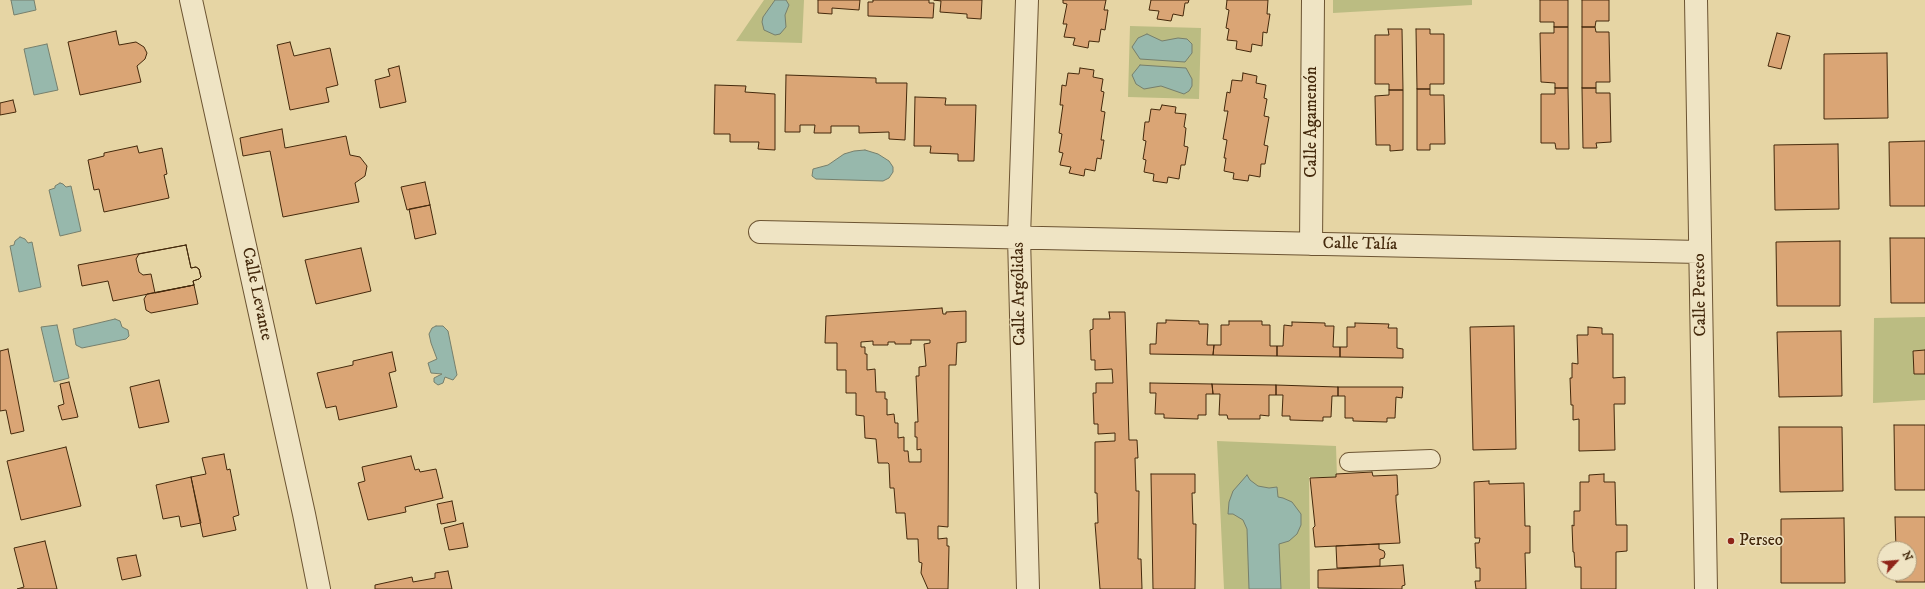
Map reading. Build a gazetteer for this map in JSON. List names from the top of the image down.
{
  "streets": {
    "street": [
      "Calle Agamenón",
      "Calle Talía",
      "Calle Levante",
      "Calle Argólidas",
      "Calle Perseo"
    ]
  },
  "crossings": [
    ["Calle Agamenón", "Calle Talía"],
    ["Calle Talía", "Calle Argólidas"],
    ["Calle Talía", "Calle Perseo"]
  ],
  "places": ["Perseo"],
  "north": "top right"
}
